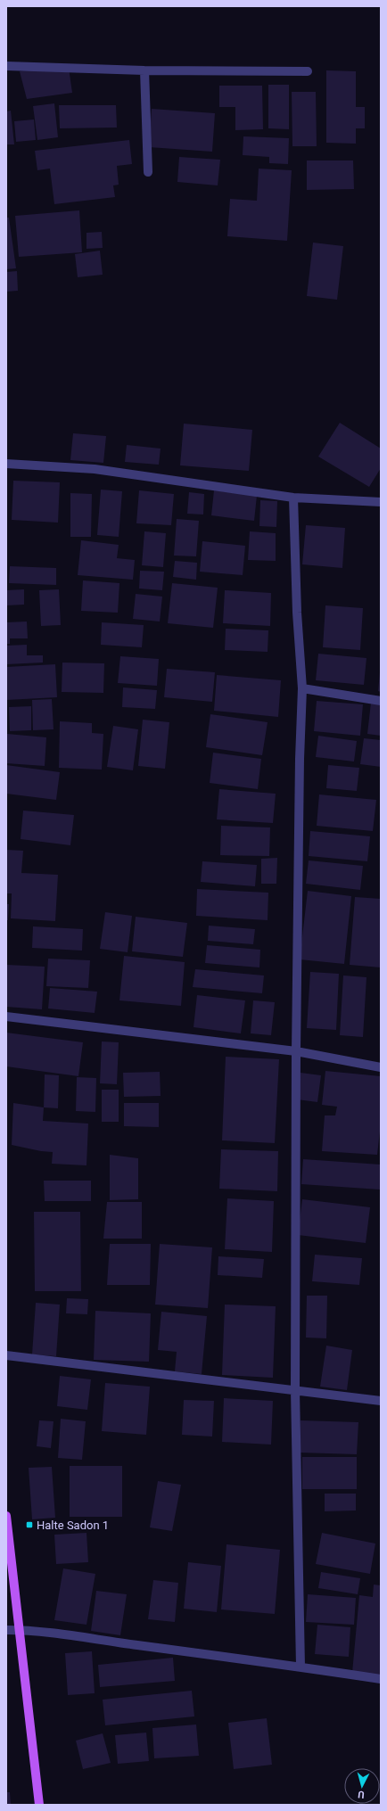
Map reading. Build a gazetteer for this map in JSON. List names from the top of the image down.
{
  "places": {
    "transit": ["Halte Sadon 1"]
  },
  "north": "bottom"
}
